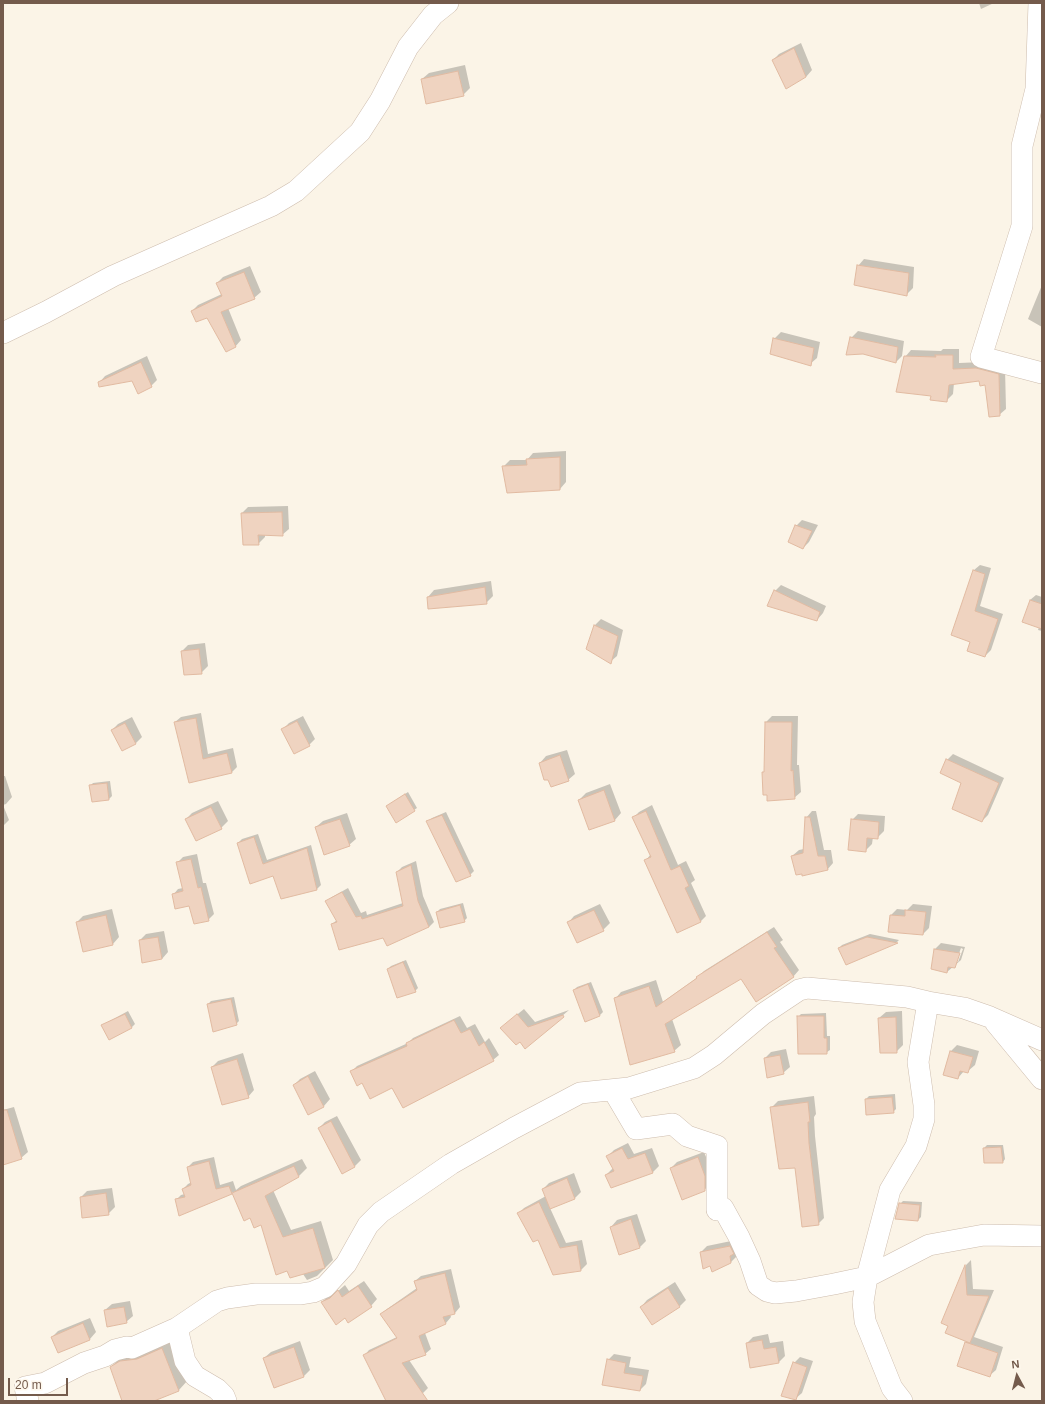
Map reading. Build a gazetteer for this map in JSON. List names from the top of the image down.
{
  "scale_bar": "20 m",
  "north": "top"
}
